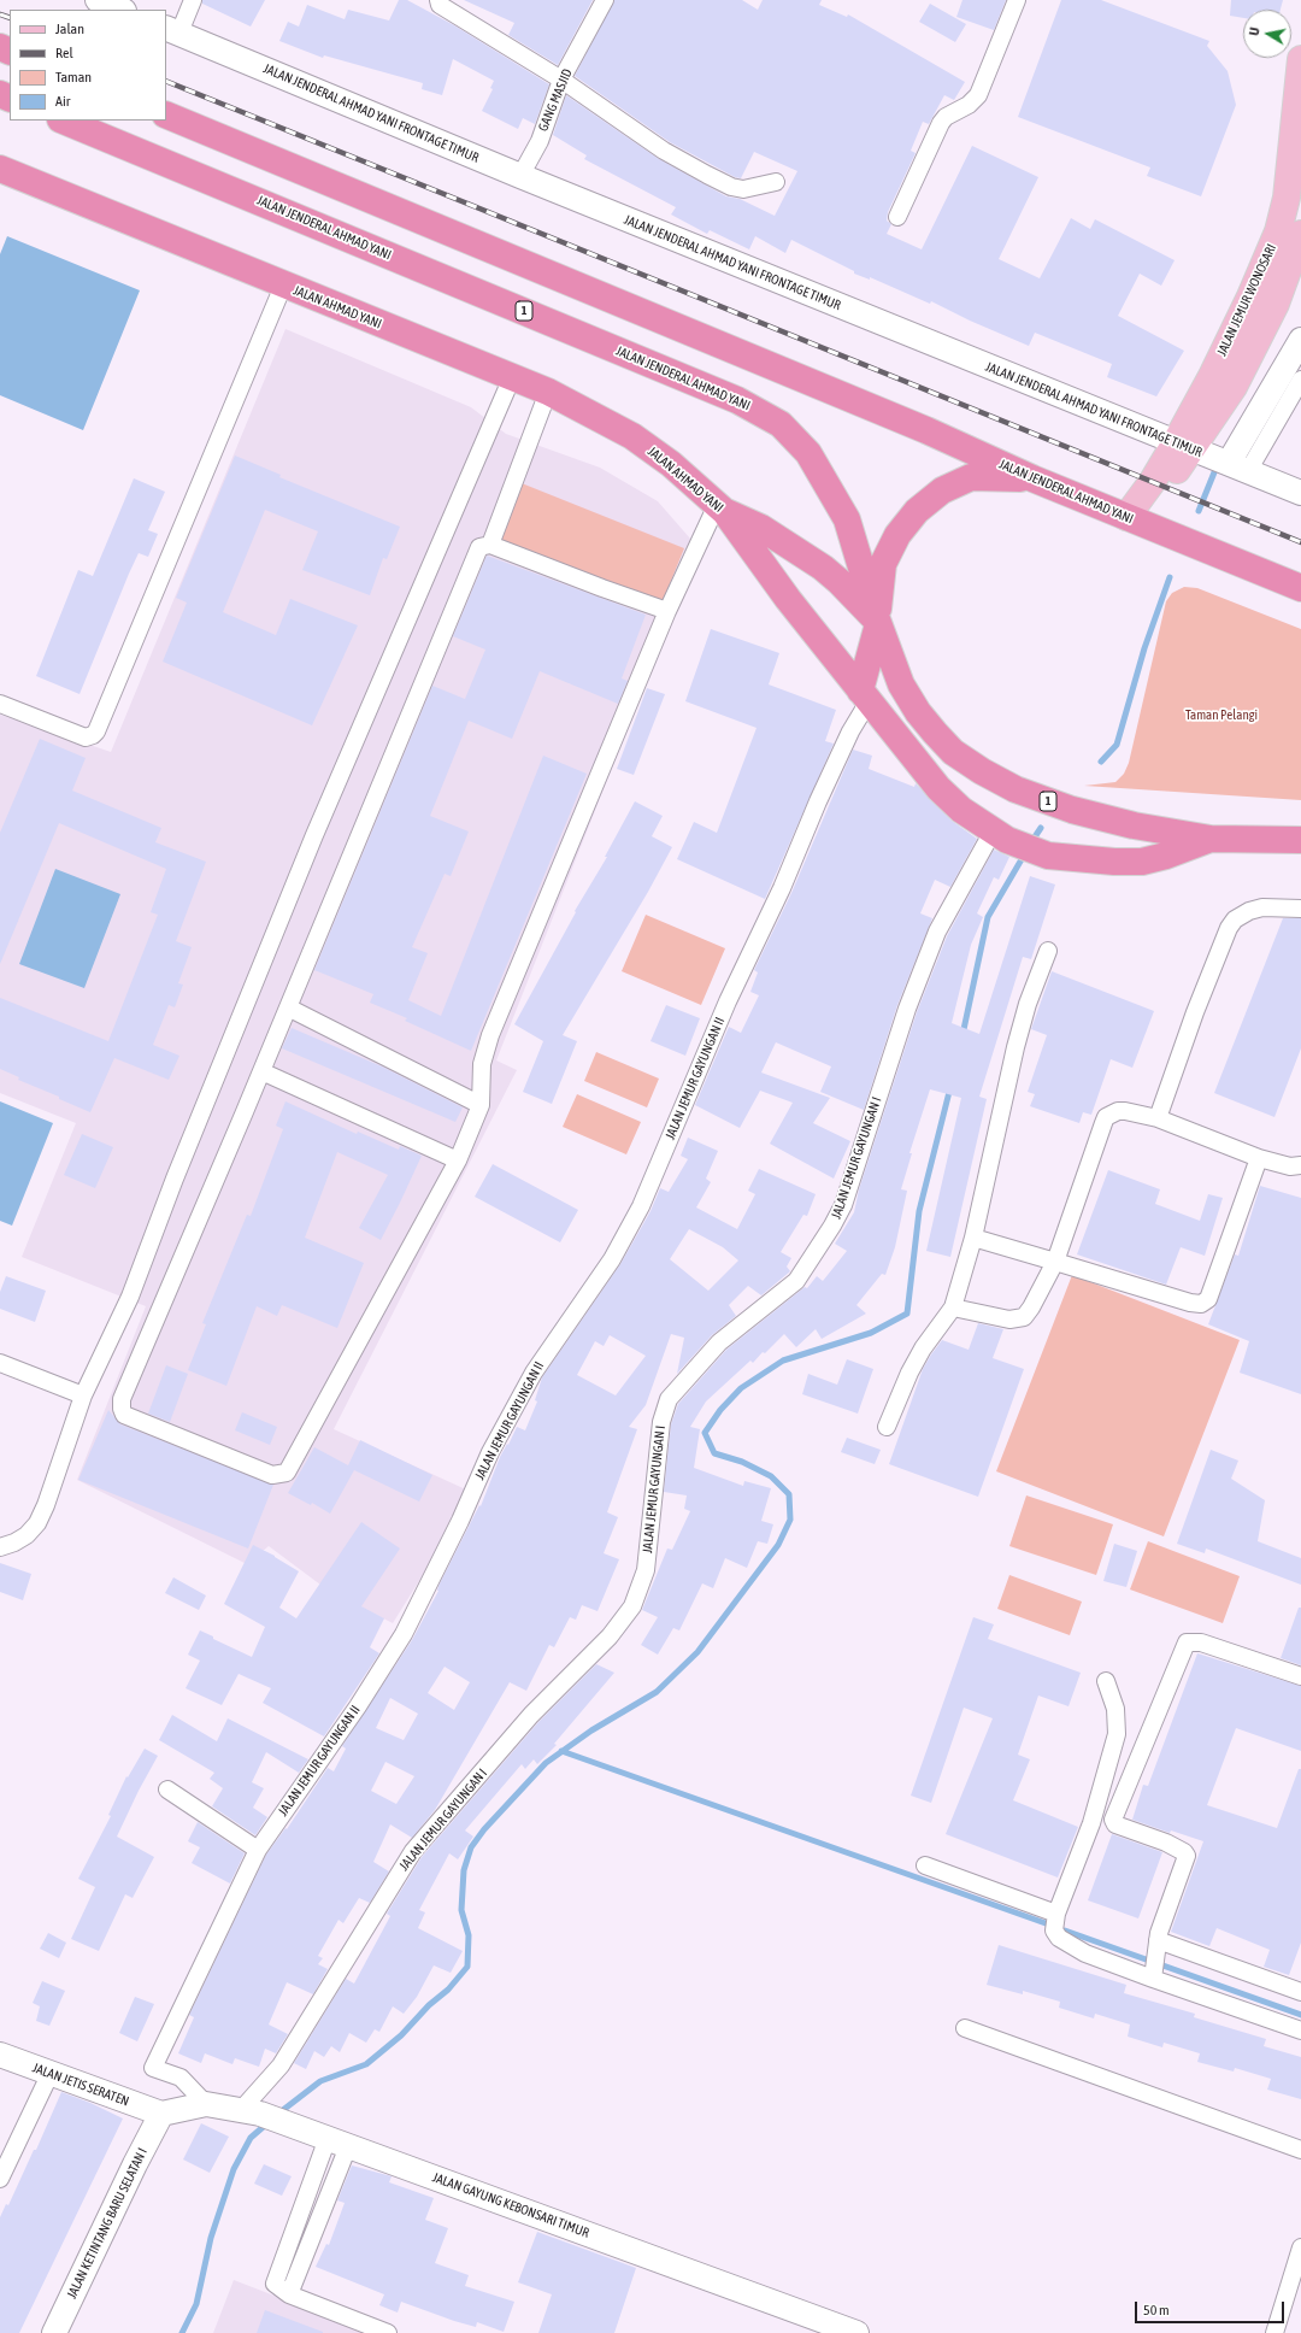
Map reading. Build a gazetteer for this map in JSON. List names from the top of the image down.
{
  "streets": {
    "highway": ["JALAN JENDERAL AHMAD YANI", "JALAN AHMAD YANI", "1"],
    "main road": ["JALAN JEMUR WONOSARI"],
    "street": [
      "GANG MASJID",
      "JALAN JENDERAL AHMAD YANI FRONTAGE TIMUR",
      "JALAN JEMUR GAYUNGAN II",
      "JALAN JEMUR GAYUNGAN I",
      "JALAN JETIS SERATEN",
      "JALAN GAYUNG KEBONSARI TIMUR",
      "JALAN KETINTANG BARU SELATAN I"
    ]
  },
  "crossings": [
    ["GANG MASJID", "JALAN JENDERAL AHMAD YANI FRONTAGE TIMUR"],
    ["JALAN JENDERAL AHMAD YANI FRONTAGE TIMUR", "JALAN JEMUR WONOSARI"],
    ["JALAN JENDERAL AHMAD YANI", "JALAN JEMUR WONOSARI"],
    ["JALAN JENDERAL AHMAD YANI", "JALAN AHMAD YANI"],
    ["JALAN AHMAD YANI", "JALAN JEMUR GAYUNGAN II"],
    ["JALAN AHMAD YANI", "JALAN JEMUR GAYUNGAN I"],
    ["JALAN JEMUR GAYUNGAN II", "JALAN GAYUNG KEBONSARI TIMUR"],
    ["JALAN JEMUR GAYUNGAN I", "JALAN GAYUNG KEBONSARI TIMUR"],
    ["JALAN JETIS SERATEN", "JALAN GAYUNG KEBONSARI TIMUR"],
    ["JALAN JETIS SERATEN", "JALAN KETINTANG BARU SELATAN I"],
    ["JALAN GAYUNG KEBONSARI TIMUR", "JALAN KETINTANG BARU SELATAN I"]
  ],
  "parks": ["Taman Pelangi"],
  "legend": [
    "Jalan",
    "Rel",
    "Taman",
    "Air"
  ],
  "scale_bar": "50 m",
  "north": "left"
}
